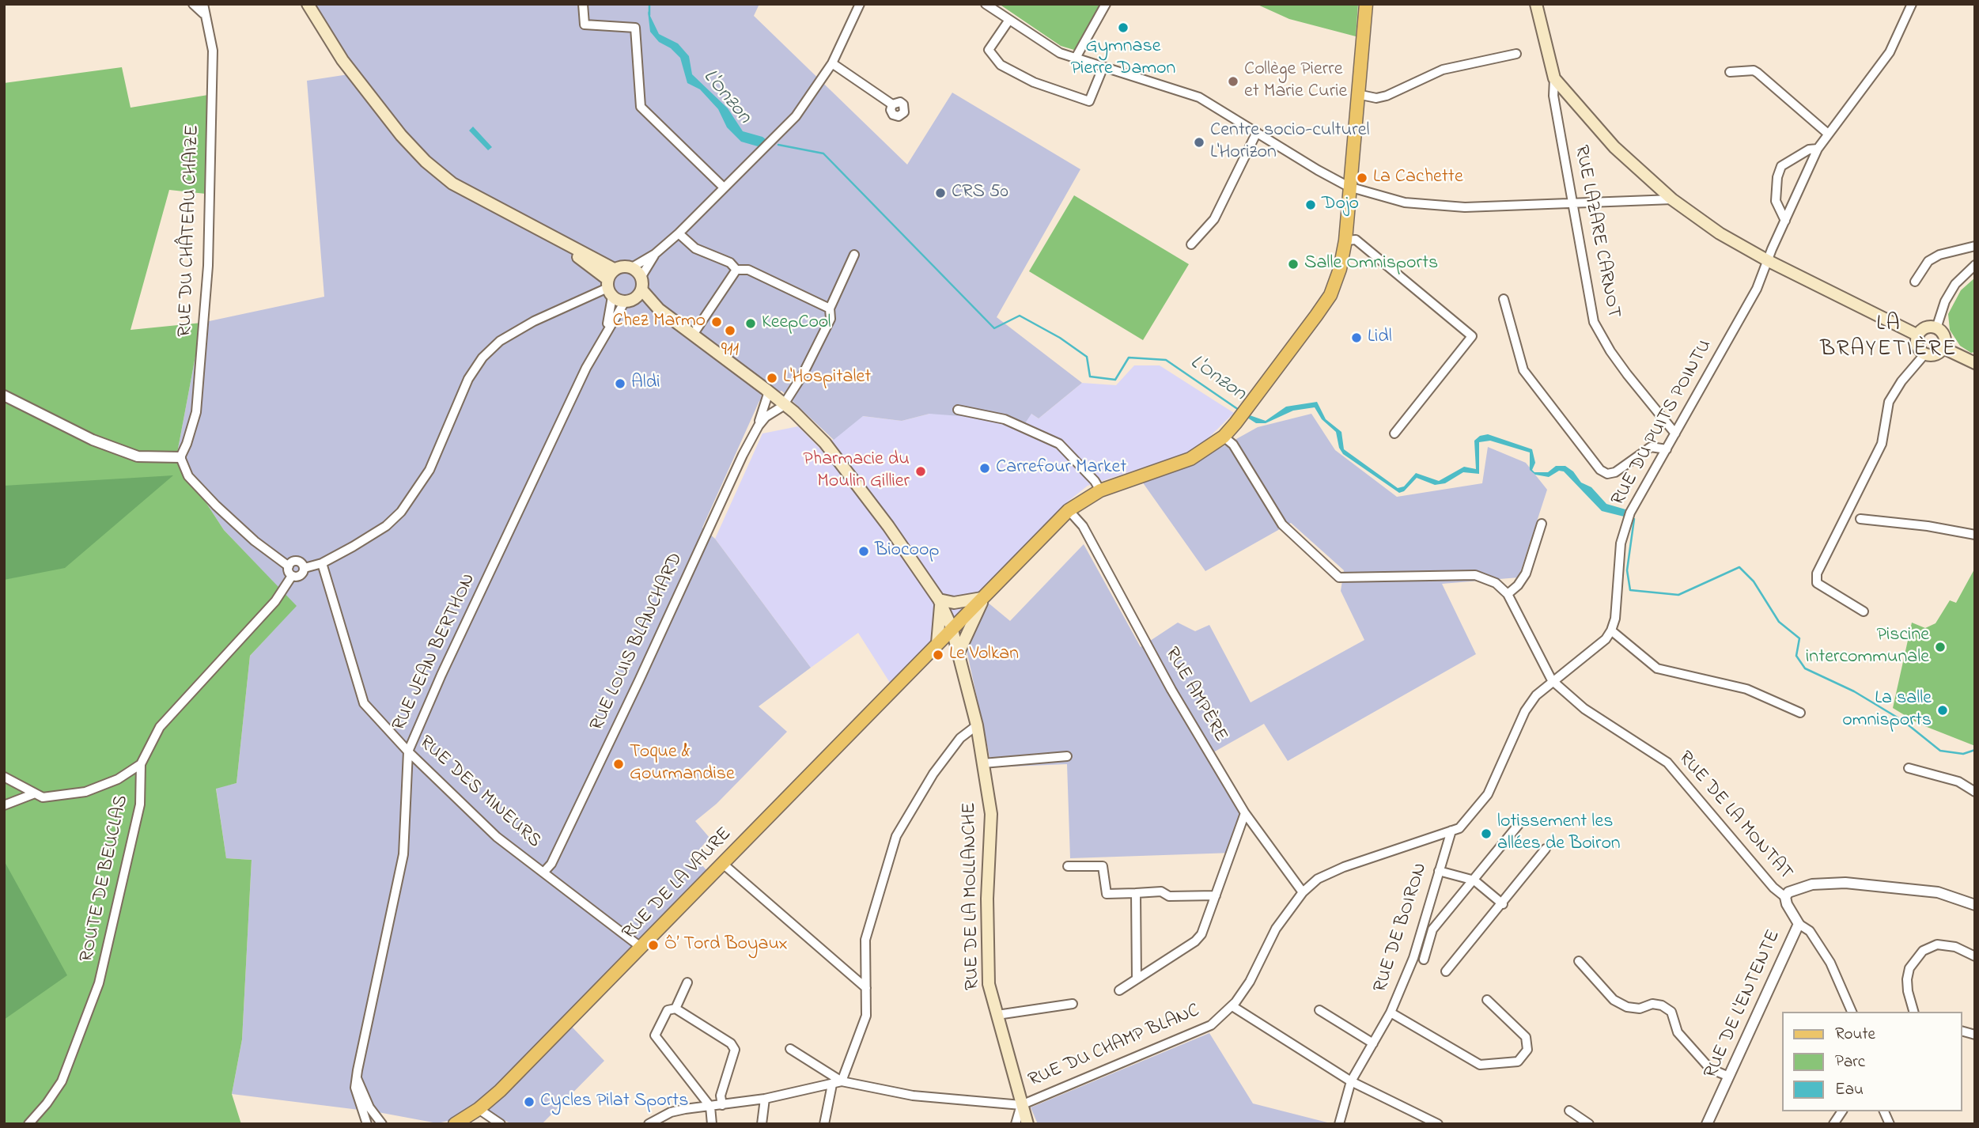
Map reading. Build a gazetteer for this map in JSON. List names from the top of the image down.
{
  "streets": {
    "main road": ["RUE DE LA VAURE", "RUE DE LA MOLLANCHE"],
    "street": [
      "RUE DU CHÂTEAU CHAIZE",
      "RUE LAZARE CARNOT",
      "RUE DU PUITS POINTU",
      "RUE LOUIS BLANCHARD",
      "RUE JEAN BERTHON",
      "RUE AMPÈRE",
      "RUE DES MINEURS",
      "RUE DE LA MONTAT",
      "ROUTE DE BEUCLAS",
      "RUE DE BOIRON",
      "RUE DE L'ENTENTE",
      "RUE DU CHAMP BLANC"
    ]
  },
  "crossings": [
    ["RUE LAZARE CARNOT", "RUE DU PUITS POINTU"],
    ["RUE LOUIS BLANCHARD", "RUE DES MINEURS"],
    ["RUE LOUIS BLANCHARD", "RUE DE LA MOLLANCHE"],
    ["RUE JEAN BERTHON", "RUE DES MINEURS"],
    ["RUE AMPÈRE", "RUE DU CHAMP BLANC"],
    ["RUE DES MINEURS", "RUE DE LA VAURE"],
    ["RUE DE LA MONTAT", "RUE DE L'ENTENTE"],
    ["RUE DE LA MONTAT", "RUE DU CHAMP BLANC"],
    ["RUE DE LA VAURE", "RUE DE LA MOLLANCHE"],
    ["RUE DE LA MOLLANCHE", "RUE DU CHAMP BLANC"],
    ["RUE DE BOIRON", "RUE DU CHAMP BLANC"]
  ],
  "districts": ["LA BRAYETIÈRE"],
  "water": ["L'Onzon"],
  "places": [
    "Gymnase Pierre Damon",
    "Collège Pierre et Marie Curie",
    "Centre socio-culturel L'Horizon",
    "La Cachette",
    "CRS 50",
    "Dojo",
    "Salle Omnisports",
    "Chez Marmo",
    "KeepCool",
    "911",
    "Lidl",
    "L'Hospitalet",
    "Aldi",
    "Carrefour Market",
    "Pharmacie du Moulin Gillier",
    "Biocoop",
    "Piscine intercommunale",
    "Le Volkan",
    "La salle omnisports",
    "Toque & Gourmandise",
    "lotissement les allées de Boiron",
    "Ô’ Tord Boyaux",
    "Cycles Pilat Sports"
  ],
  "legend": ["Route", "Parc", "Eau"]
}
